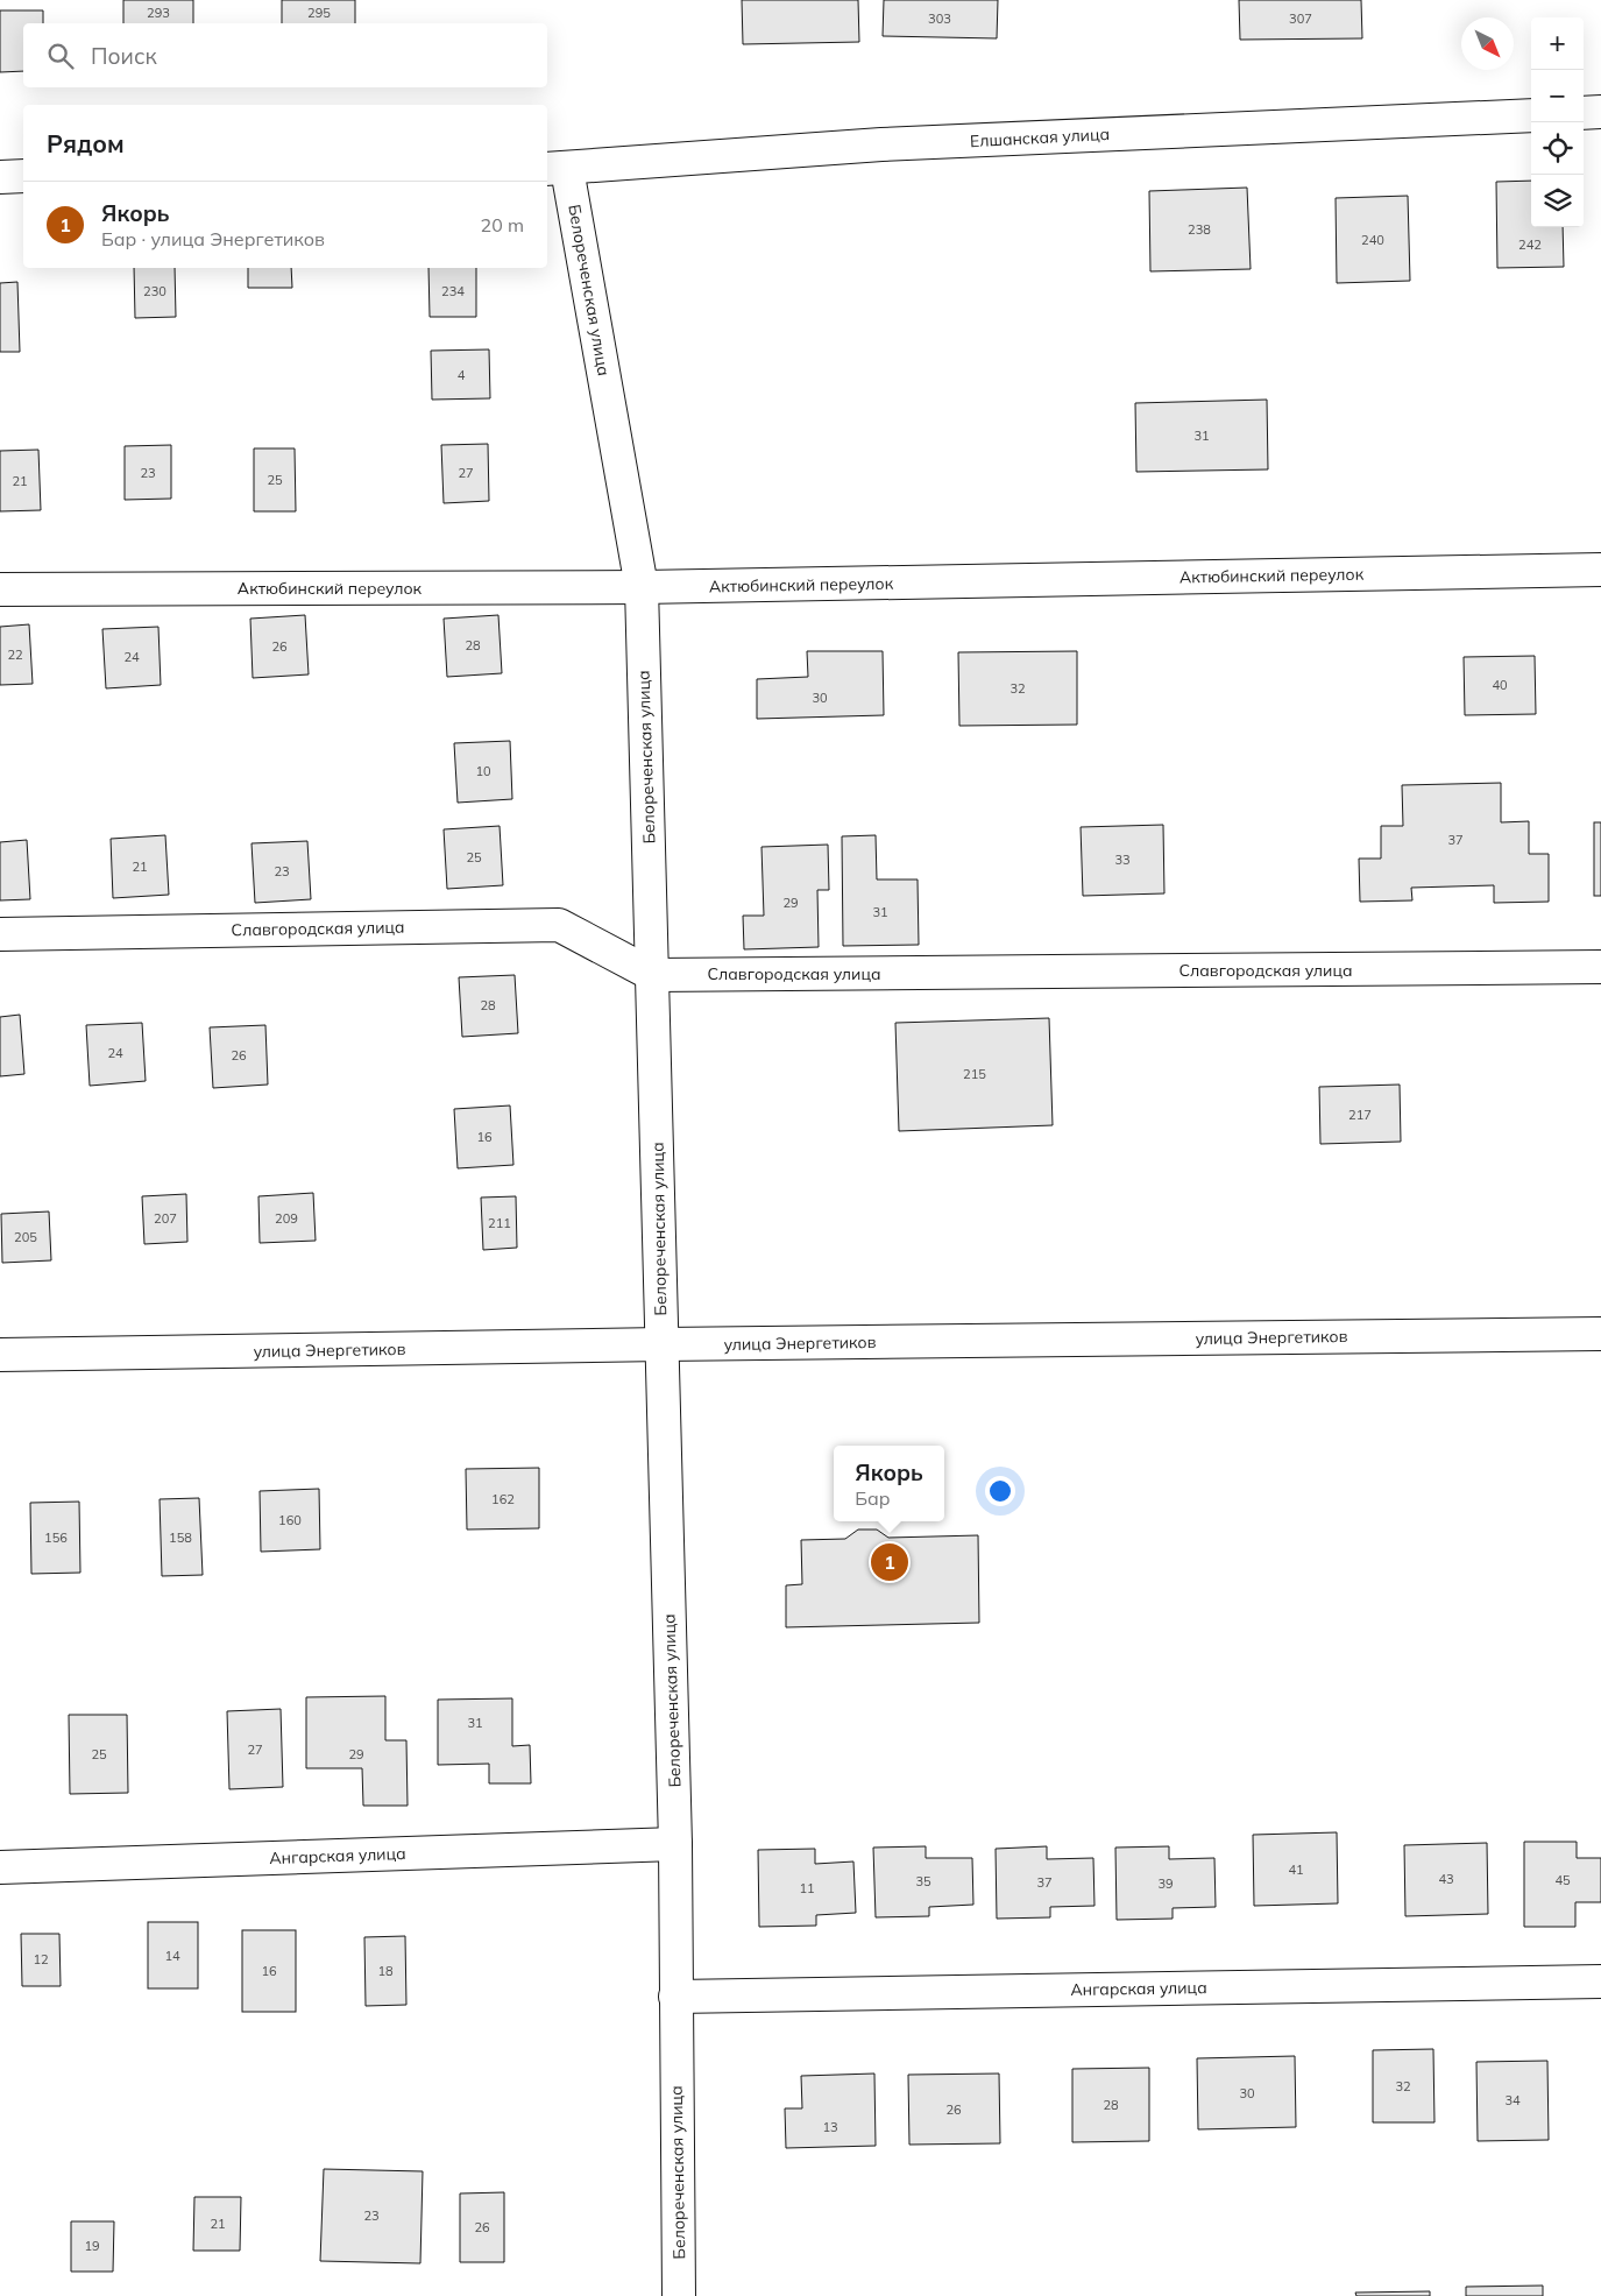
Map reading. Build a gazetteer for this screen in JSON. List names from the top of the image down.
{
  "streets": {
    "street": [
      "Елшанская улица",
      "Белореченская улица",
      "Актюбинский переулок",
      "Славгородская улица",
      "улица Энергетиков",
      "Ангарская улица"
    ]
  },
  "crossings": [
    ["Елшанская улица", "Белореченская улица"],
    ["Белореченская улица", "Актюбинский переулок"],
    ["Белореченская улица", "Славгородская улица"],
    ["Белореченская улица", "улица Энергетиков"],
    ["Белореченская улица", "Ангарская улица"]
  ],
  "house_numbers": [
    "293",
    "295",
    "303",
    "307",
    "238",
    "240",
    "242",
    "230",
    "234",
    "4",
    "31",
    "23",
    "27",
    "25",
    "21",
    "28",
    "26",
    "22",
    "24",
    "40",
    "32",
    "30",
    "10",
    "37",
    "25",
    "33",
    "21",
    "23",
    "29",
    "31",
    "28",
    "24",
    "26",
    "215",
    "217",
    "16",
    "207",
    "209",
    "211",
    "205",
    "162",
    "160",
    "156",
    "158",
    "31",
    "27",
    "25",
    "29",
    "41",
    "43",
    "45",
    "35",
    "37",
    "39",
    "11",
    "14",
    "12",
    "16",
    "18",
    "32",
    "30",
    "34",
    "28",
    "26",
    "13",
    "23",
    "21",
    "26",
    "19"
  ],
  "north": "bottom right",
  "page": {
    "map_buttons": ["+", "−"],
    "search": "Поиск",
    "heading": "Рядом",
    "list": [
      {
        "mark": "1",
        "name": "Якорь",
        "note": "Бар · улица Энергетиков",
        "value": "20 m"
      }
    ],
    "popup": ["Якорь", "Бар"],
    "pins": "1"
  }
}
